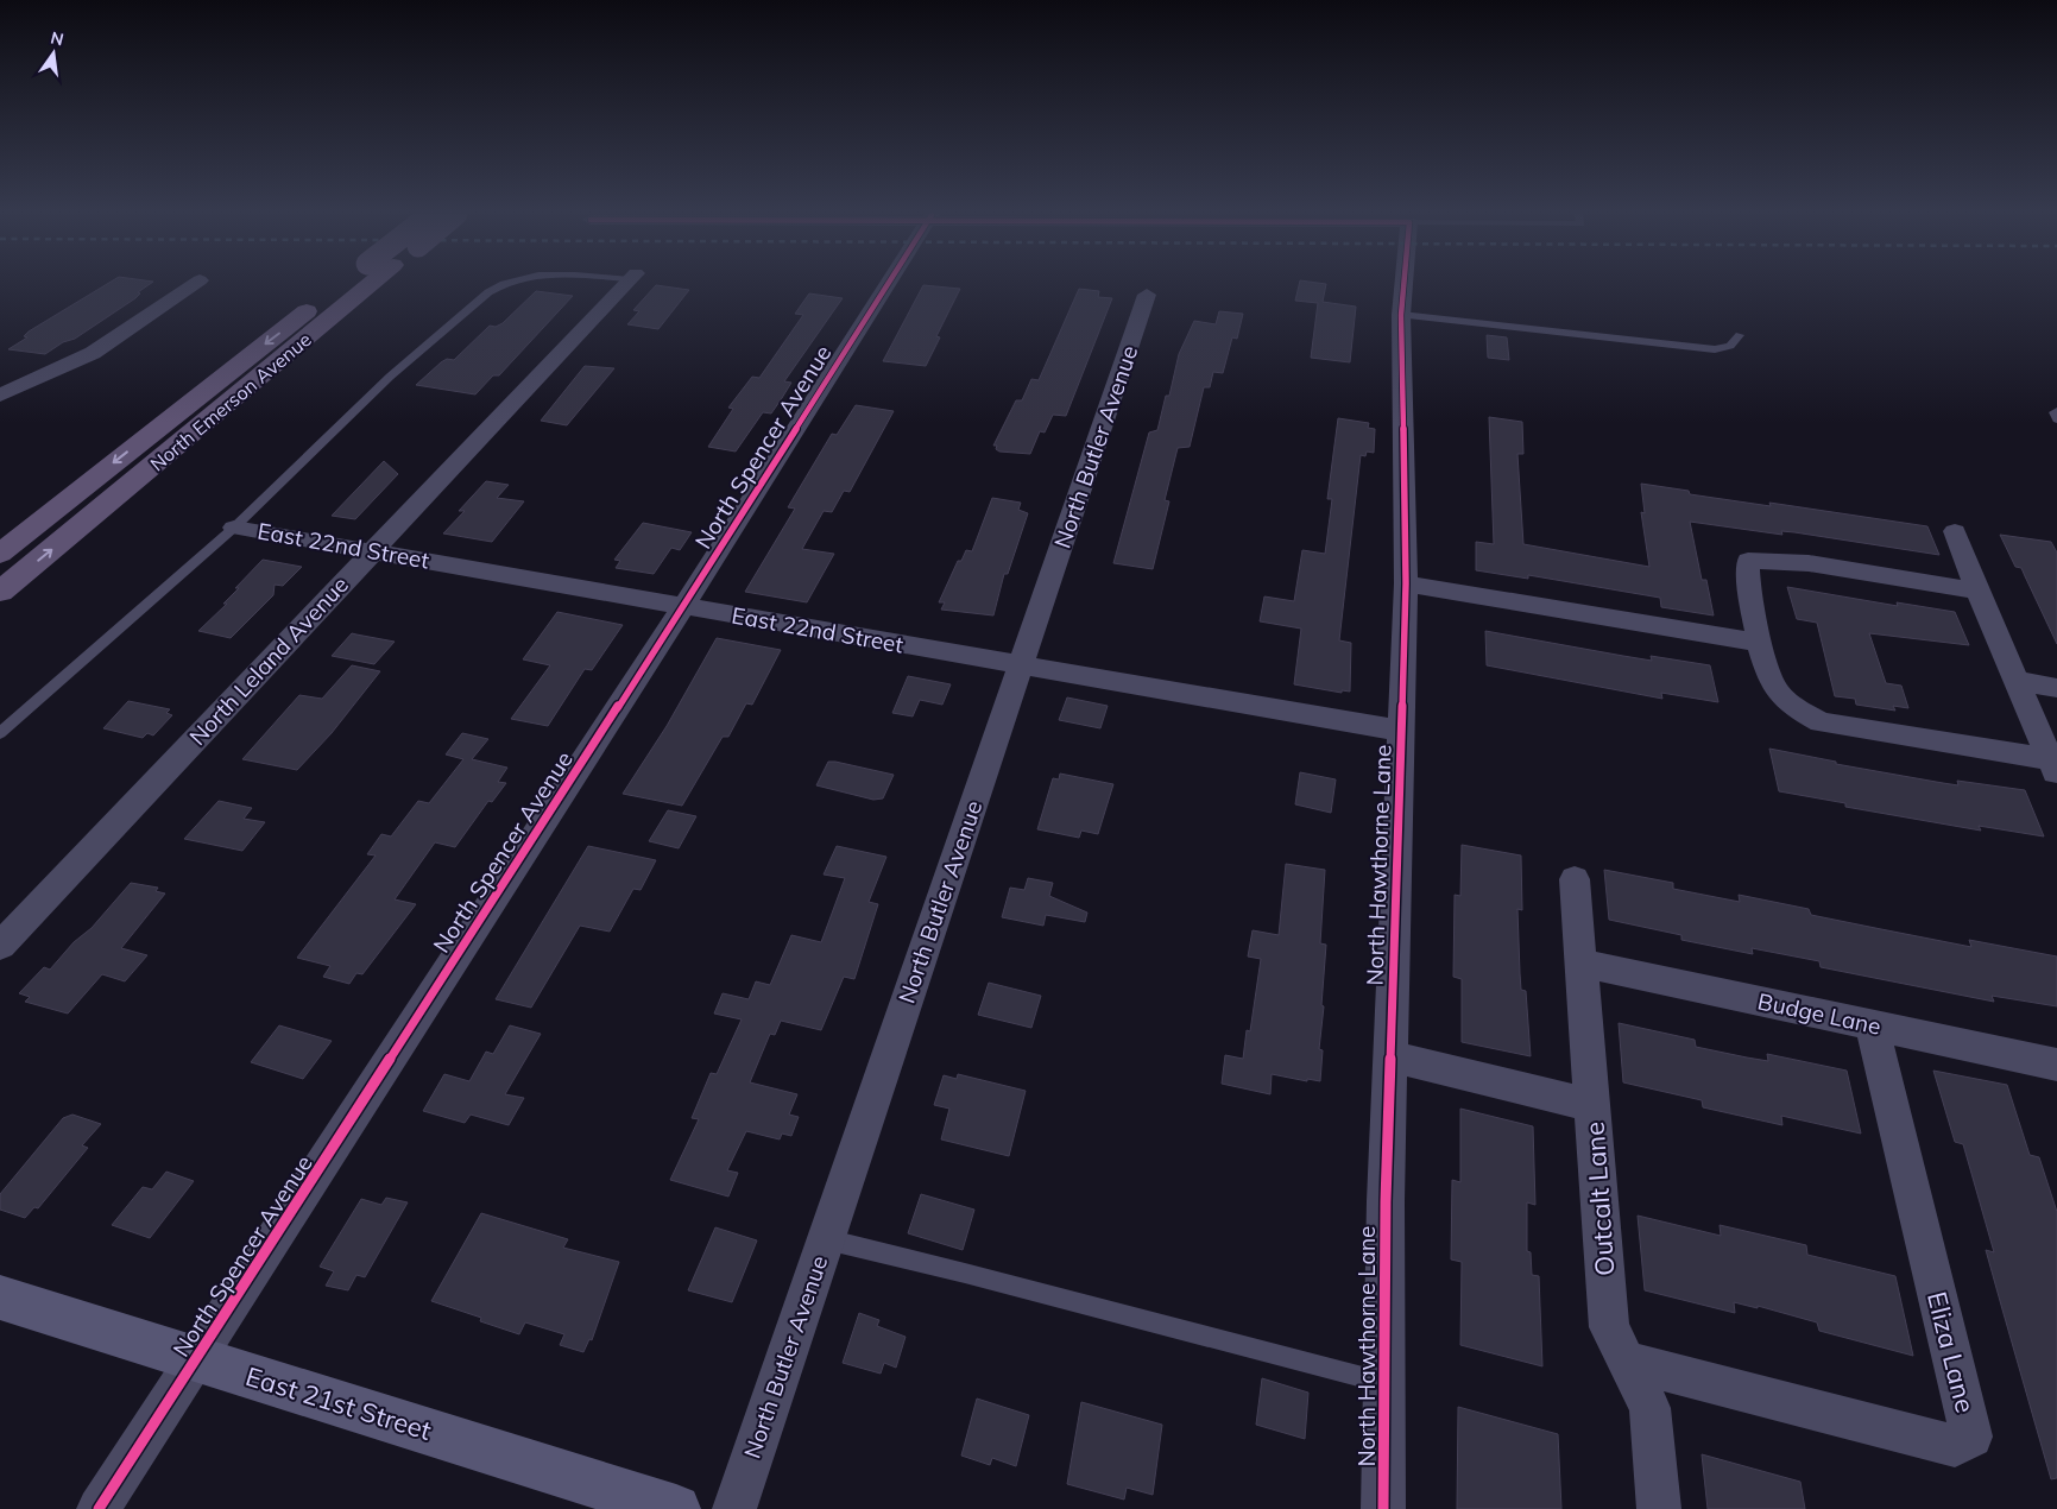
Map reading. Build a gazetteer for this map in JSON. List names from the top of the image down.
{
  "streets": {
    "main road": ["North Emerson Avenue", "East 21st Street"],
    "street": [
      "North Spencer Avenue",
      "North Butler Avenue",
      "East 22nd Street",
      "North Leland Avenue",
      "North Hawthorne Lane",
      "Budge Lane",
      "Outcalt Lane",
      "Eliza Lane"
    ]
  },
  "crossings": [
    ["North Spencer Avenue", "East 22nd Street"],
    ["North Spencer Avenue", "East 21st Street"],
    ["North Butler Avenue", "East 22nd Street"],
    ["East 22nd Street", "North Leland Avenue"],
    ["East 22nd Street", "North Hawthorne Lane"],
    ["Budge Lane", "Outcalt Lane"],
    ["Budge Lane", "Eliza Lane"],
    ["Outcalt Lane", "Eliza Lane"]
  ],
  "north": "top"
}
